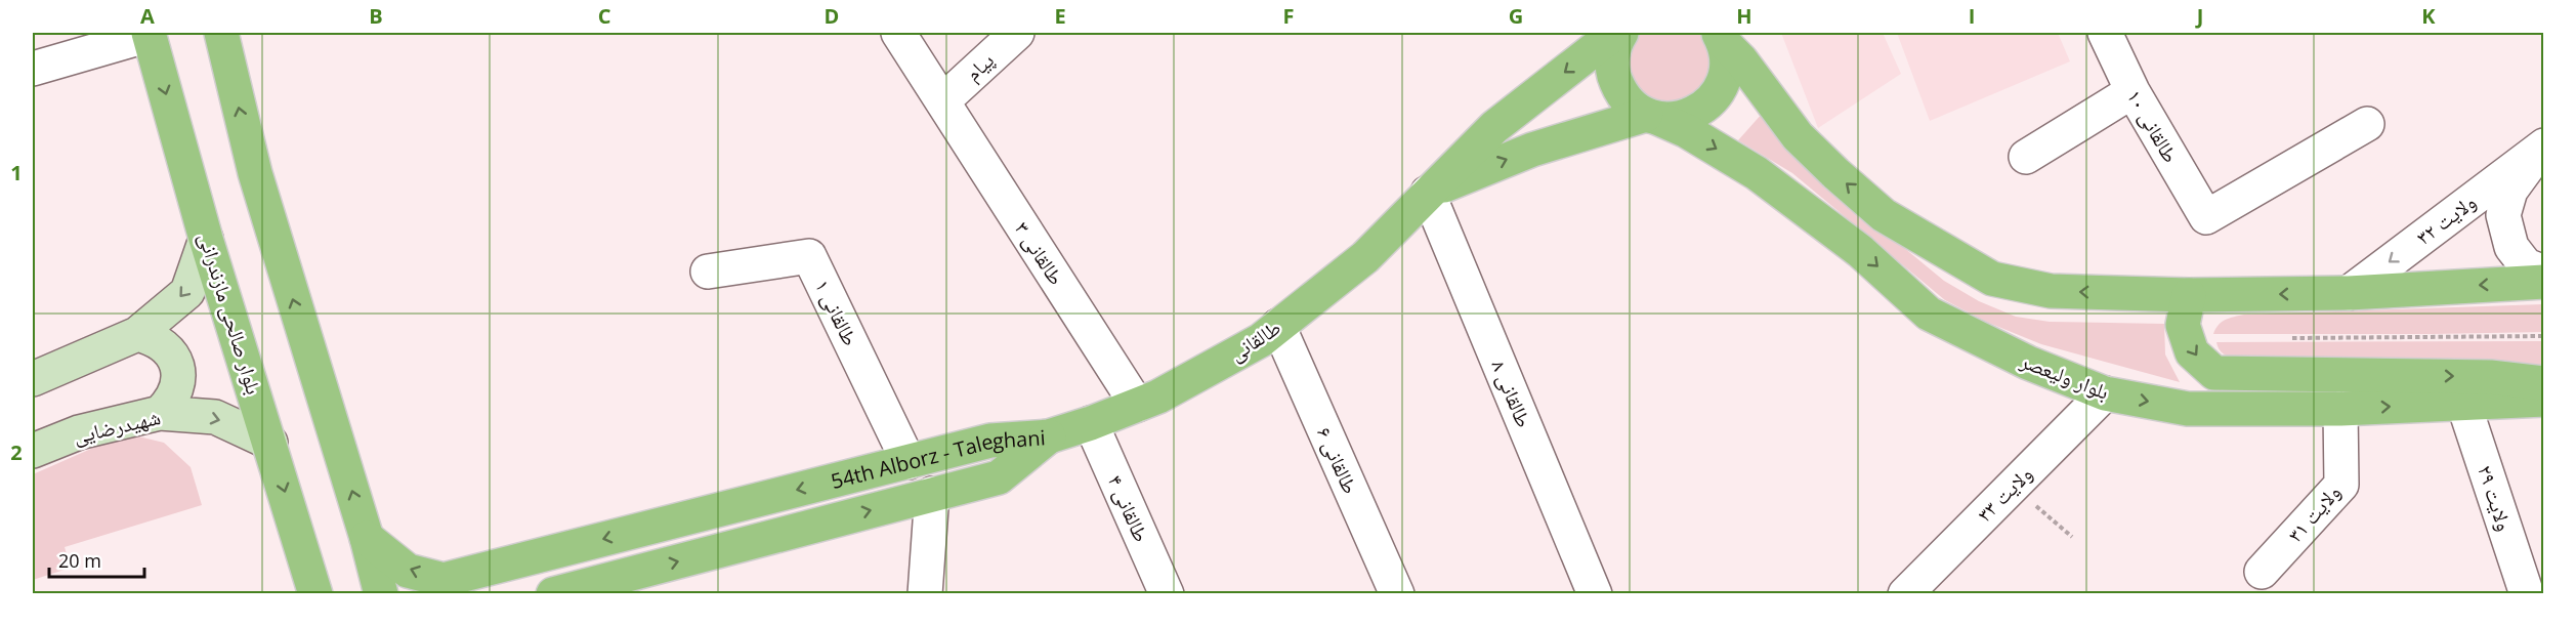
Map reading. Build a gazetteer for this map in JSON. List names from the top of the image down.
{
  "streets": {
    "main road": [
      "بلوار صالحی مازندرانی",
      "طالقانی",
      "بلوار ولیعصر",
      "شهیدرضایی",
      "54th Alborz - Taleghani"
    ],
    "street": [
      "پیام",
      "طالقانی ۱۰",
      "ولایت ۳۲",
      "طالقانی ۳",
      "طالقانی ۱",
      "طالقانی ۸",
      "طالقانی ۶",
      "ولایت ٣۳",
      "ولایت ٢٩",
      "طالقانی ۴",
      "ولایت ۳۱"
    ]
  },
  "crossings": [
    ["پیام", "طالقانی ۳"],
    ["طالقانی ۳", "طالقانی"],
    ["طالقانی ۱", "54th Alborz - Taleghani"],
    ["بلوار صالحی مازندرانی", "شهیدرضایی"],
    ["طالقانی", "بلوار ولیعصر"],
    ["طالقانی", "طالقانی ۸"],
    ["طالقانی", "طالقانی ۶"],
    ["طالقانی", "54th Alborz - Taleghani"],
    ["طالقانی", "طالقانی ۴"],
    ["بلوار ولیعصر", "ولایت ٣۳"],
    ["بلوار ولیعصر", "ولایت ٢٩"],
    ["بلوار ولیعصر", "ولایت ۳۱"]
  ],
  "one_way": ["ولایت ۳۲", "شهیدرضایی"],
  "scale_bar": "20 m",
  "grid": {
    "columns": [
      "A",
      "B",
      "C",
      "D",
      "E",
      "F",
      "G",
      "H",
      "I",
      "J",
      "K"
    ],
    "rows": ["1", "2"]
  }
}
